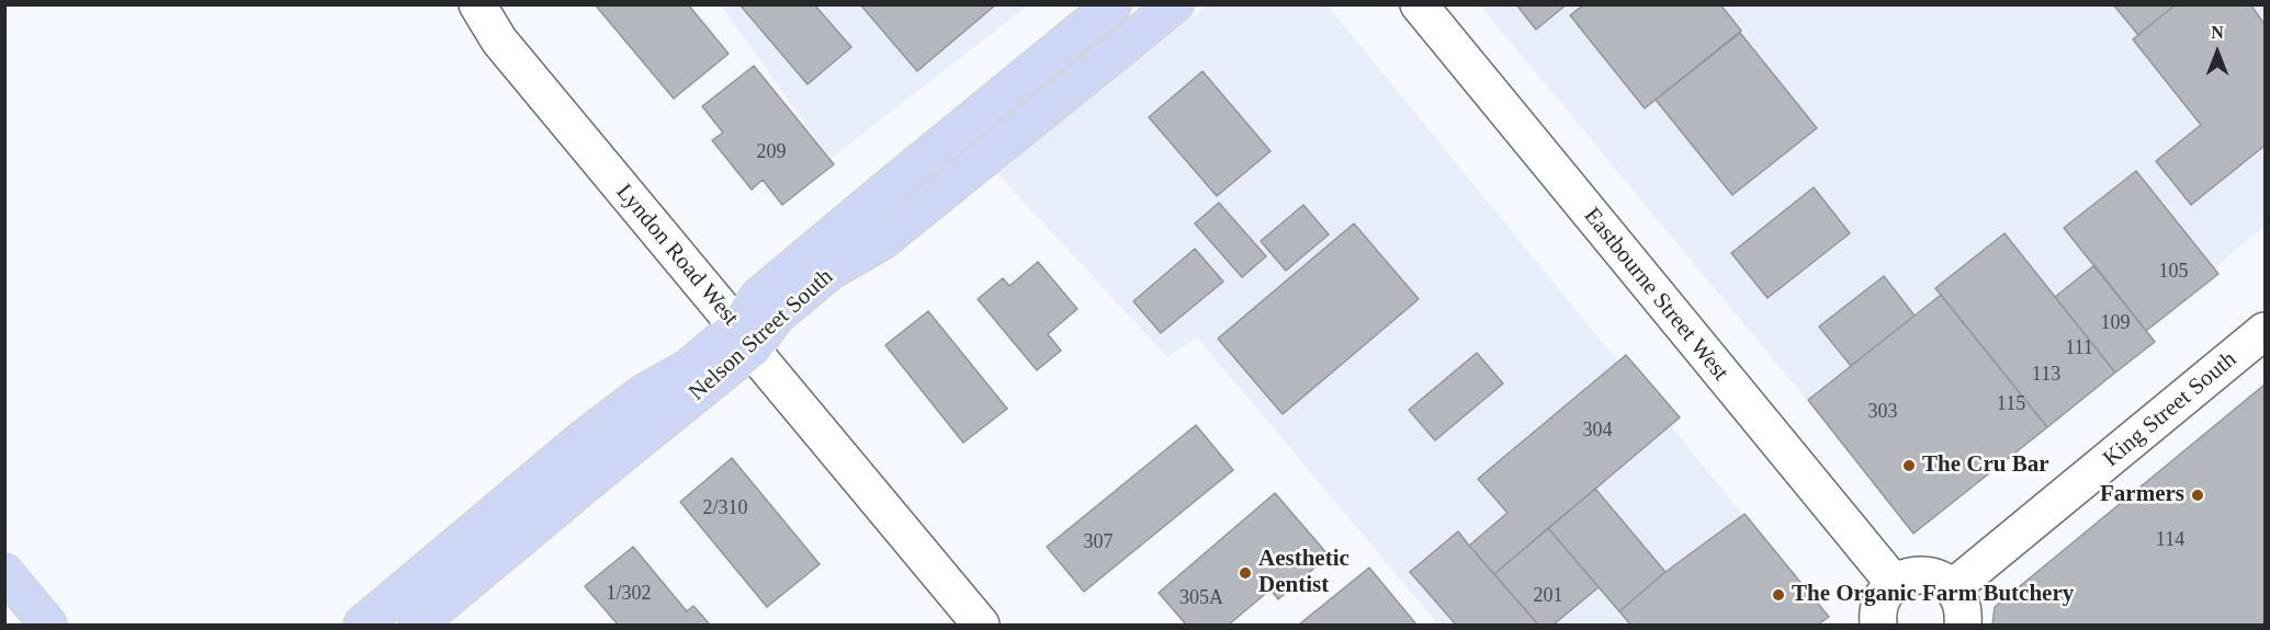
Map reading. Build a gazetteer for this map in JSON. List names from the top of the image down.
{
  "streets": {
    "main road": ["Nelson Street South"],
    "street": ["Lyndon Road West", "Eastbourne Street West", "King Street South"]
  },
  "crossings": [
    ["Lyndon Road West", "Nelson Street South"]
  ],
  "places": [
    "The Cru Bar",
    "Farmers",
    "Aesthetic Dentist",
    "The Organic Farm Butchery"
  ],
  "house_numbers": [
    "209",
    "105",
    "109",
    "111",
    "113",
    "115",
    "303",
    "304",
    "2/310",
    "114",
    "307",
    "1/302",
    "201",
    "305A"
  ],
  "north": "top"
}
